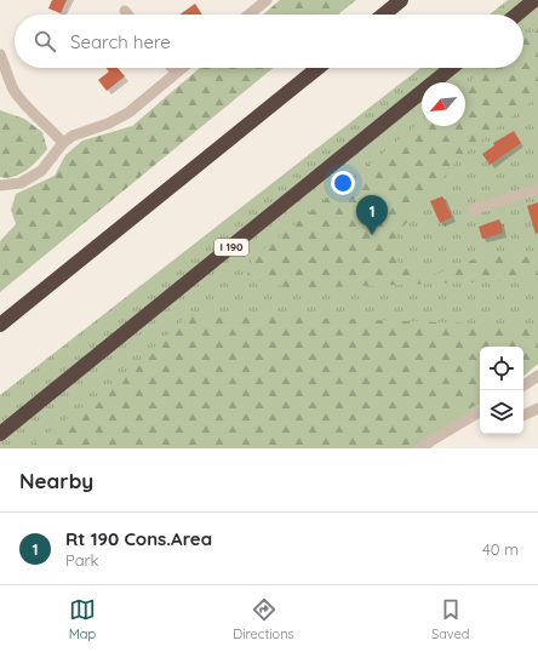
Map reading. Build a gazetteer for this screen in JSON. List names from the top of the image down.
{
  "streets": {
    "highway": ["I 190"]
  },
  "north": "bottom left",
  "page": {
    "search": "Search here",
    "pins": "1",
    "heading": "Nearby",
    "list": [
      {
        "mark": "1",
        "name": "Rt 190 Cons.Area",
        "note": "Park",
        "value": "40 m"
      }
    ],
    "nav": ["Map", "Directions", "Saved"]
  }
}
